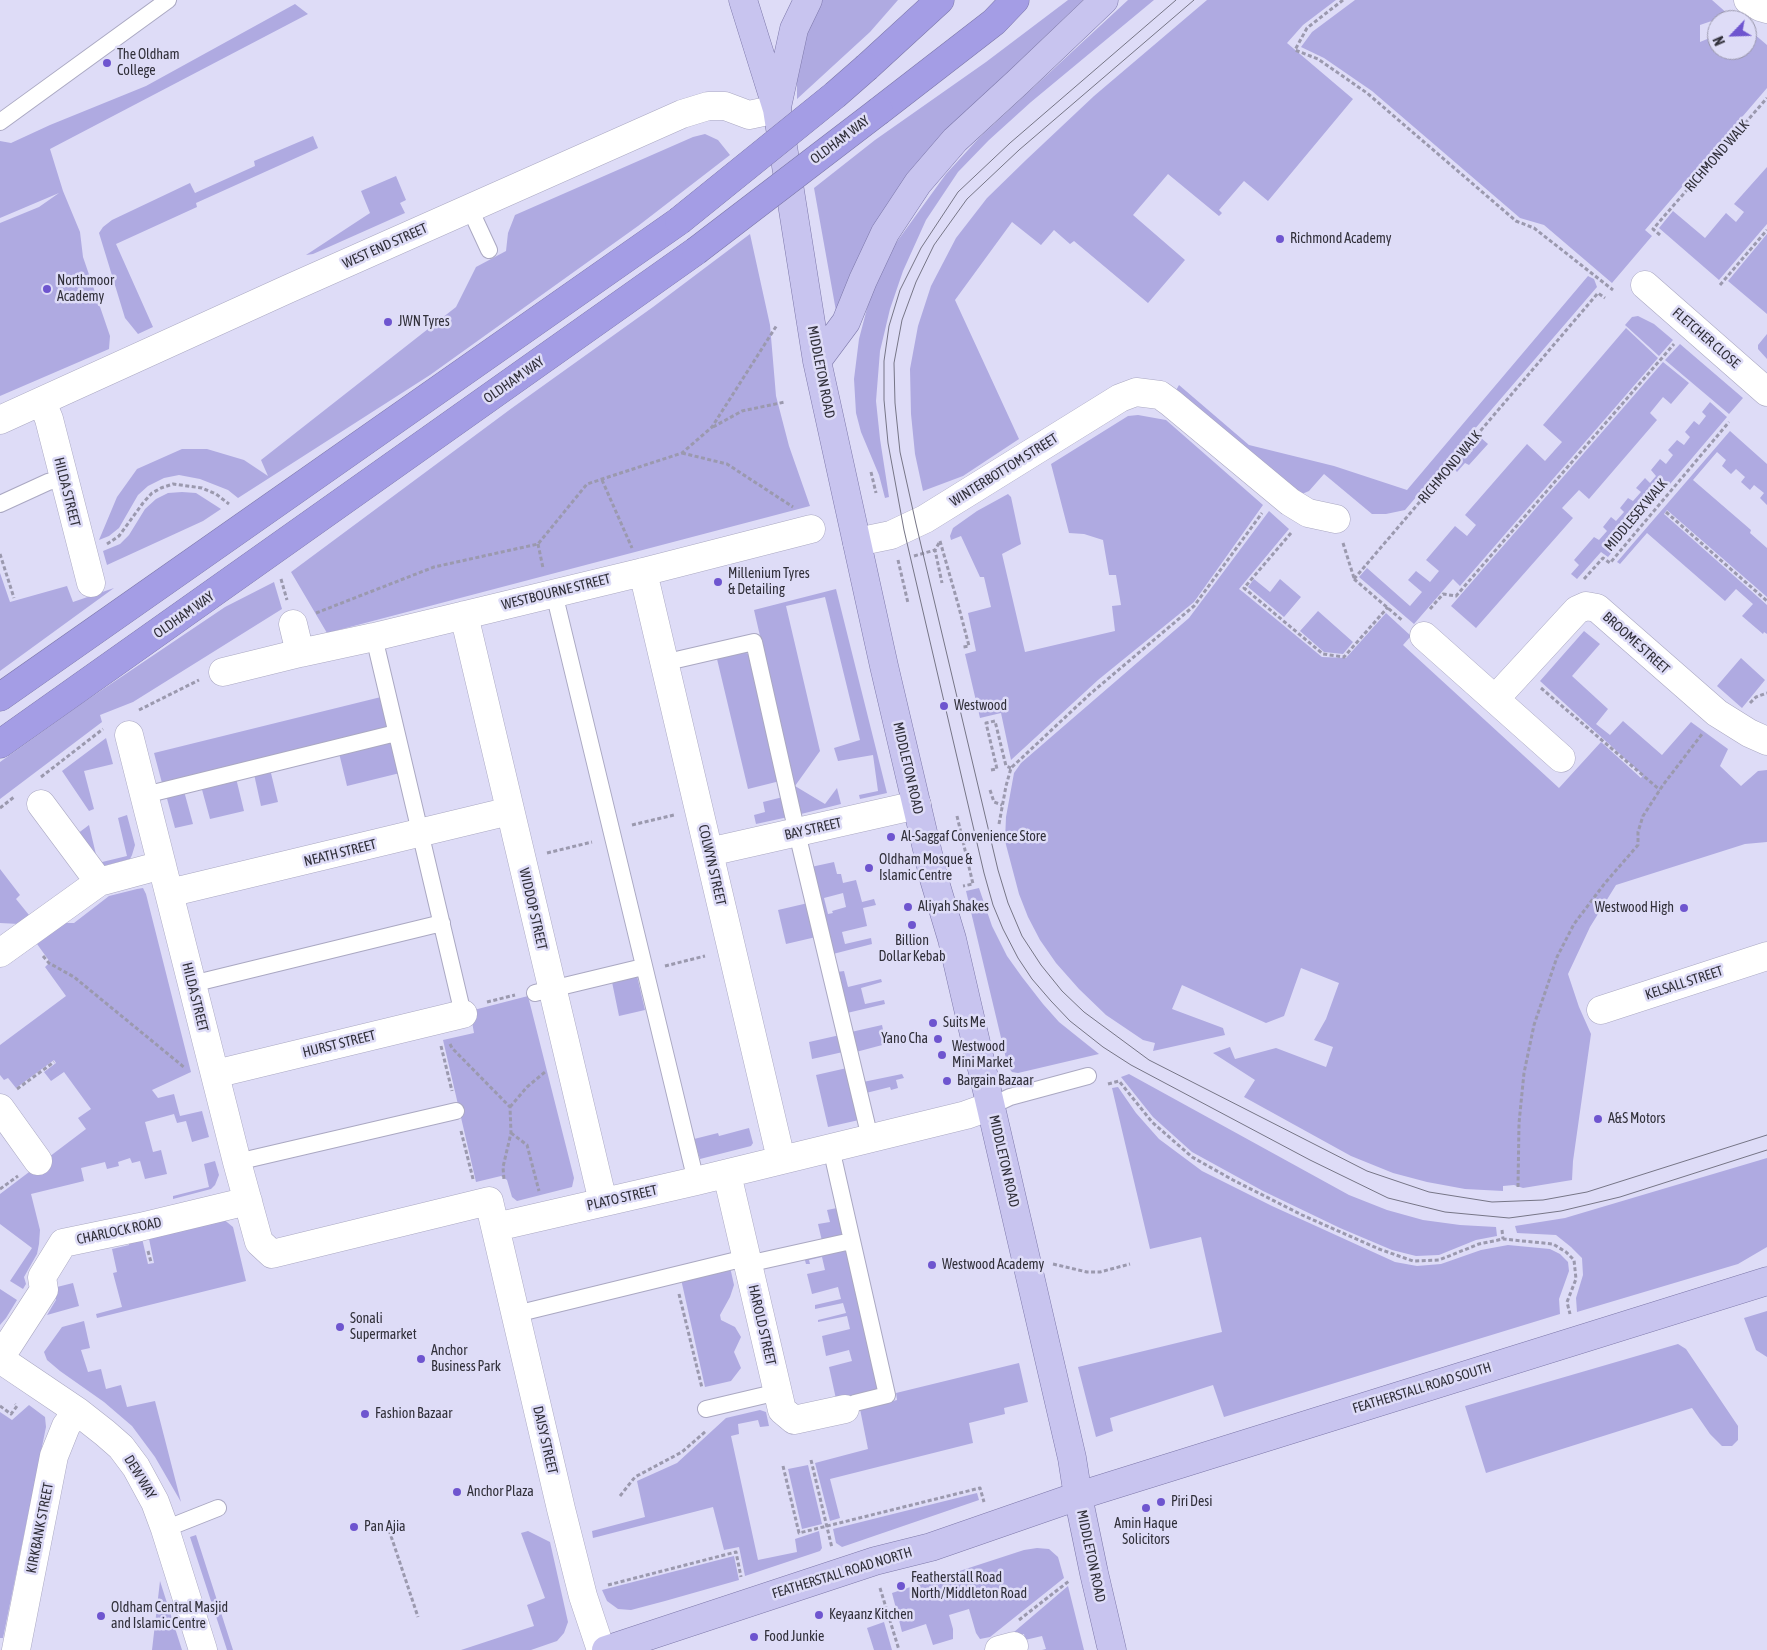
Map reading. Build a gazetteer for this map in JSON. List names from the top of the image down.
{
  "streets": {
    "highway": ["OLDHAM WAY"],
    "main road": ["MIDDLETON ROAD", "FEATHERSTALL ROAD SOUTH", "FEATHERSTALL ROAD NORTH"],
    "street": [
      "WEST END STREET",
      "FLETCHER CLOSE",
      "WINTERBOTTOM STREET",
      "HILDA STREET",
      "WESTBOURNE STREET",
      "BROOME STREET",
      "BAY STREET",
      "NEATH STREET",
      "COLWYN STREET",
      "WIDDOP STREET",
      "KELSALL STREET",
      "HURST STREET",
      "PLATO STREET",
      "CHARLOCK ROAD",
      "HAROLD STREET",
      "DAISY STREET",
      "DEW WAY",
      "KIRKBANK STREET"
    ],
    "path": ["RICHMOND WALK", "MIDDLESEX WALK"]
  },
  "crossings": [
    ["WEST END STREET", "MIDDLETON ROAD"],
    ["WEST END STREET", "HILDA STREET"],
    ["MIDDLETON ROAD", "WINTERBOTTOM STREET"],
    ["MIDDLETON ROAD", "BAY STREET"],
    ["MIDDLETON ROAD", "PLATO STREET"],
    ["MIDDLETON ROAD", "FEATHERSTALL ROAD SOUTH"],
    ["MIDDLETON ROAD", "FEATHERSTALL ROAD NORTH"],
    ["HILDA STREET", "NEATH STREET"],
    ["HILDA STREET", "HURST STREET"],
    ["HILDA STREET", "PLATO STREET"],
    ["HILDA STREET", "CHARLOCK ROAD"],
    ["HILDA STREET", "DAISY STREET"],
    ["WESTBOURNE STREET", "COLWYN STREET"],
    ["WESTBOURNE STREET", "WIDDOP STREET"],
    ["BAY STREET", "COLWYN STREET"],
    ["NEATH STREET", "WIDDOP STREET"],
    ["COLWYN STREET", "PLATO STREET"],
    ["WIDDOP STREET", "PLATO STREET"],
    ["PLATO STREET", "HAROLD STREET"],
    ["PLATO STREET", "DAISY STREET"],
    ["CHARLOCK ROAD", "DEW WAY"],
    ["FEATHERSTALL ROAD SOUTH", "FEATHERSTALL ROAD NORTH"],
    ["DEW WAY", "KIRKBANK STREET"]
  ],
  "places": [
    "The Oldham College",
    "Richmond Academy",
    "Northmoor Academy",
    "JWN Tyres",
    "Millenium Tyres & Detailing",
    "Westwood",
    "Al-Saggaf Convenience Store",
    "Oldham Mosque & Islamic Centre",
    "Aliyah Shakes",
    "Westwood High",
    "Billion Dollar Kebab",
    "Suits Me",
    "Yano Cha",
    "Westwood Mini Market",
    "Bargain Bazaar",
    "A&S Motors",
    "Westwood Academy",
    "Sonali Supermarket",
    "Anchor Business Park",
    "Fashion Bazaar",
    "Anchor Plaza",
    "Piri Desi",
    "Amin Haque Solicitors",
    "Pan Ajia",
    "Featherstall Road North/Middleton Road",
    "Keyaanz Kitchen",
    "Oldham Central Masjid and Islamic Centre",
    "Food Junkie"
  ],
  "north": "bottom left"
}
